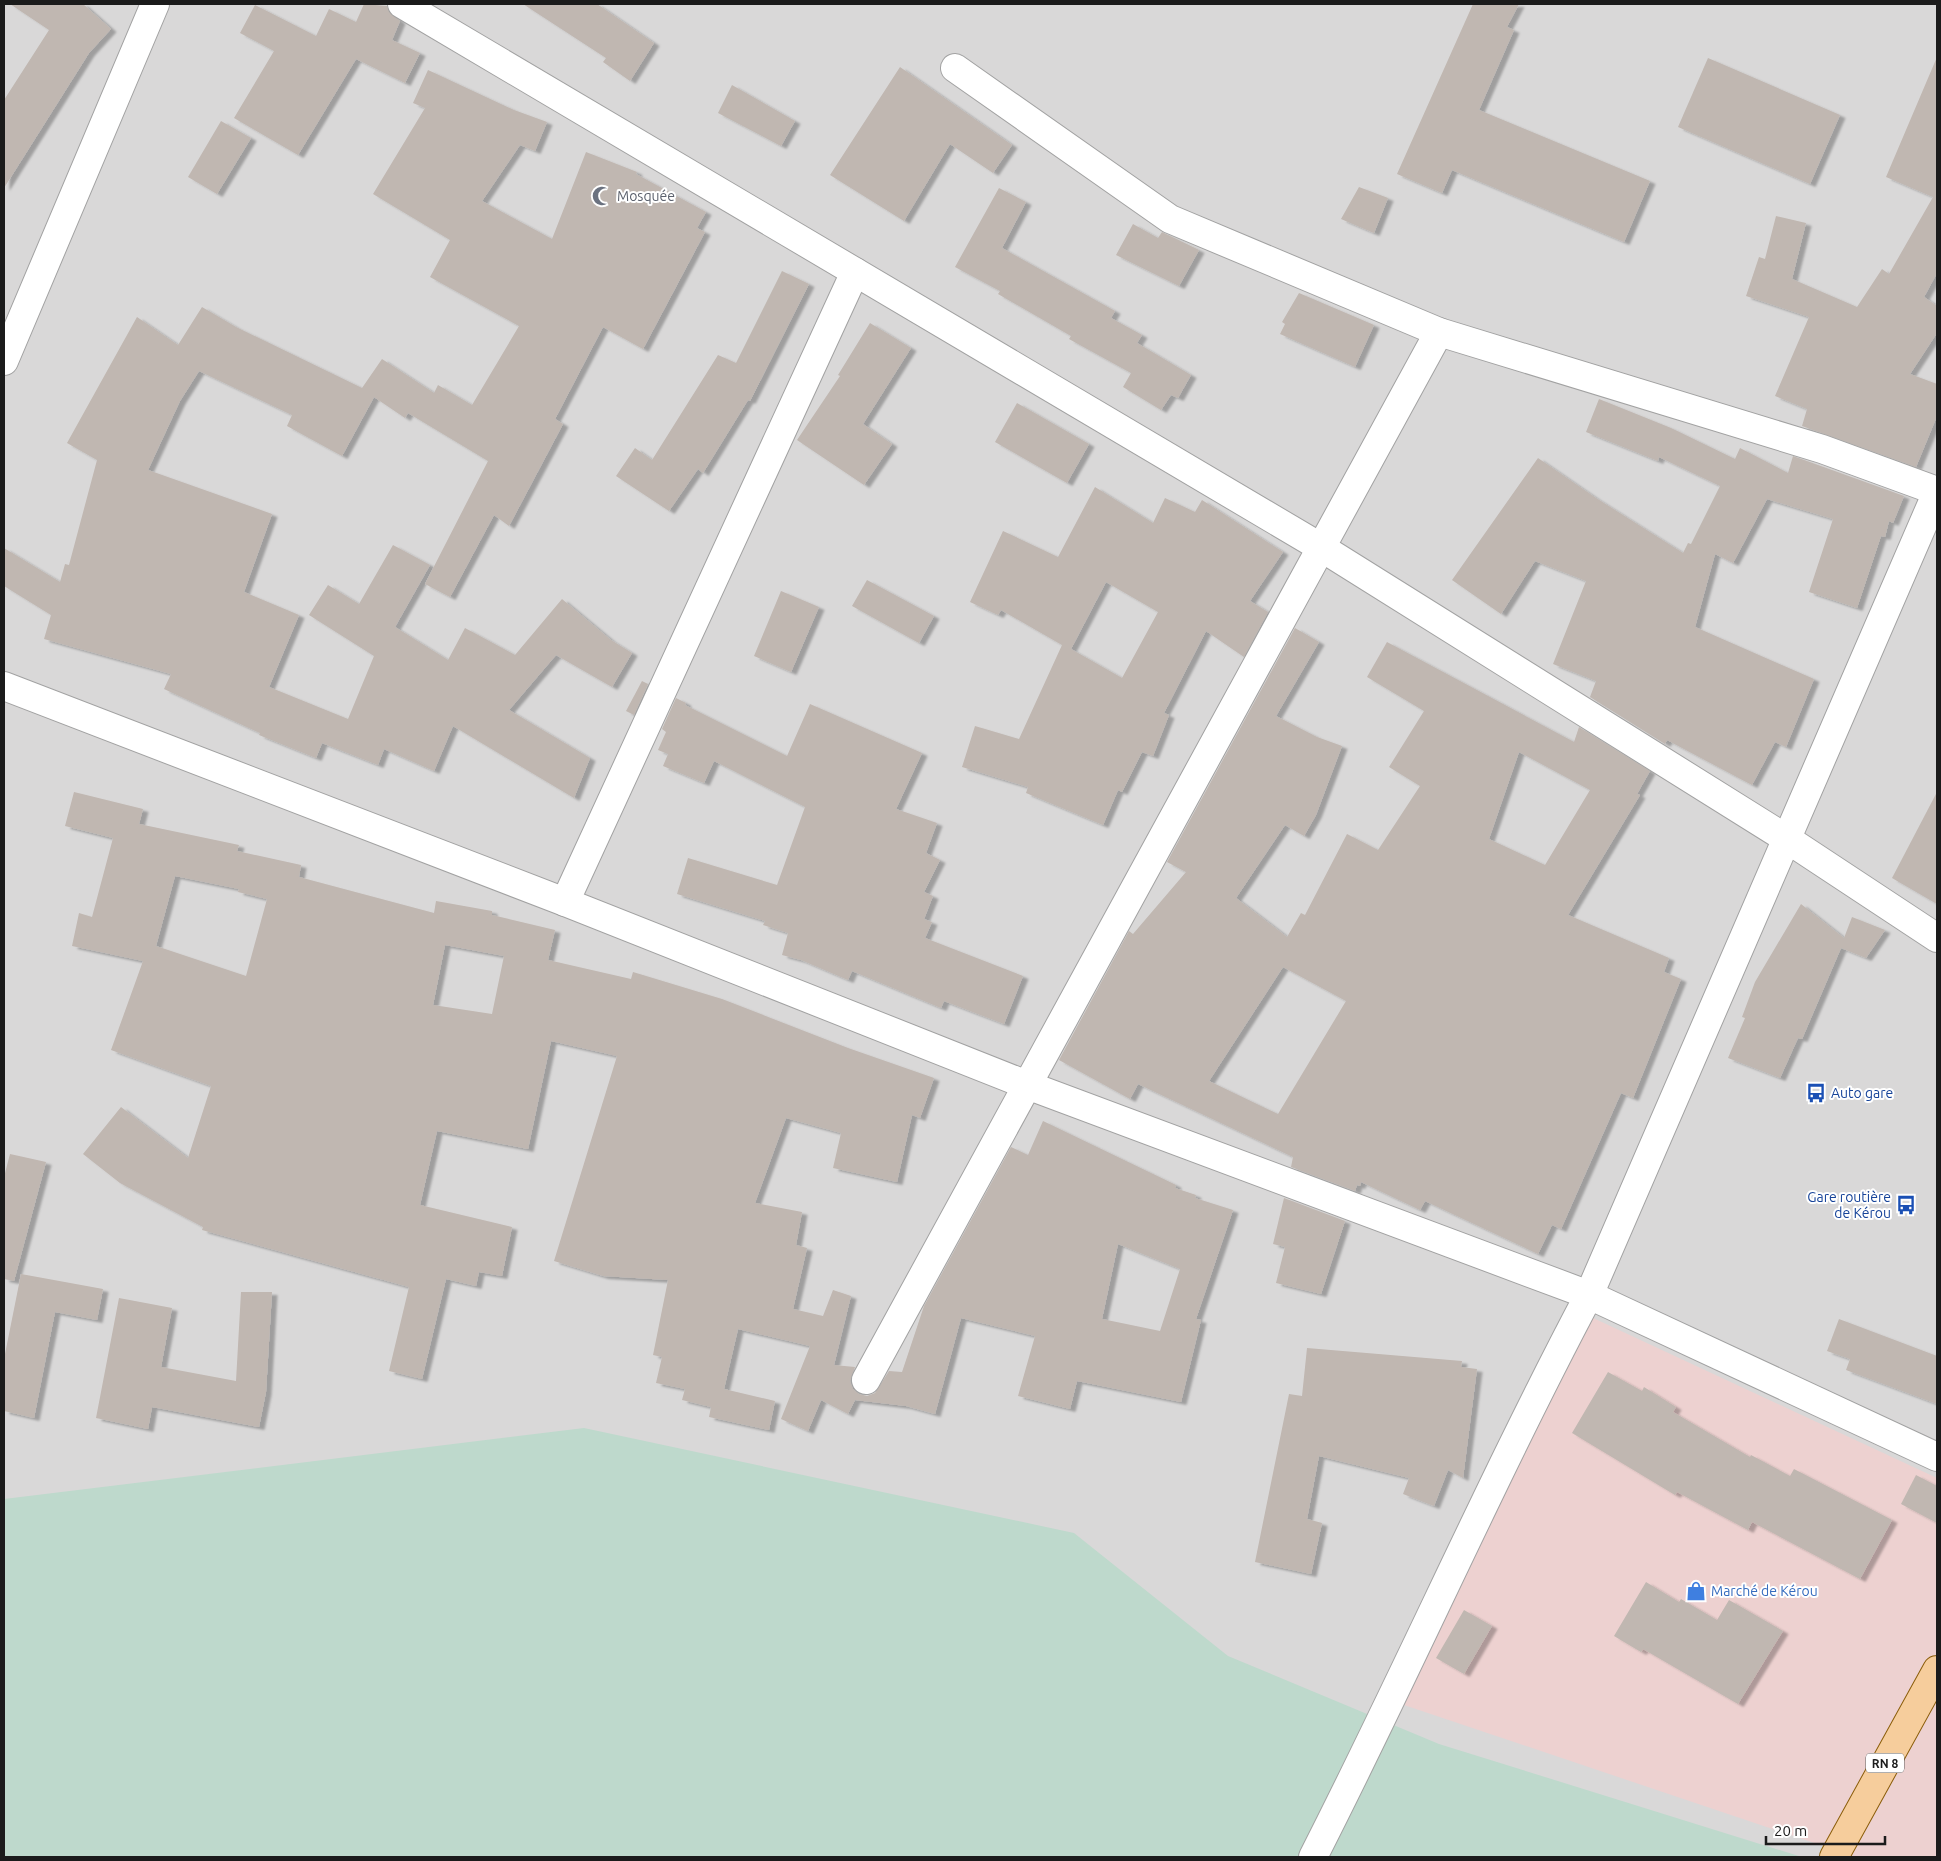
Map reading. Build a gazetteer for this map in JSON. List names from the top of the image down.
{
  "streets": {
    "main road": ["RN 8"]
  },
  "places": {
    "mosque": ["Mosquée"],
    "bus stop": ["Auto gare", "Gare routière de Kérou"],
    "shop": ["Marché de Kérou"]
  },
  "scale_bar": "20 m"
}
